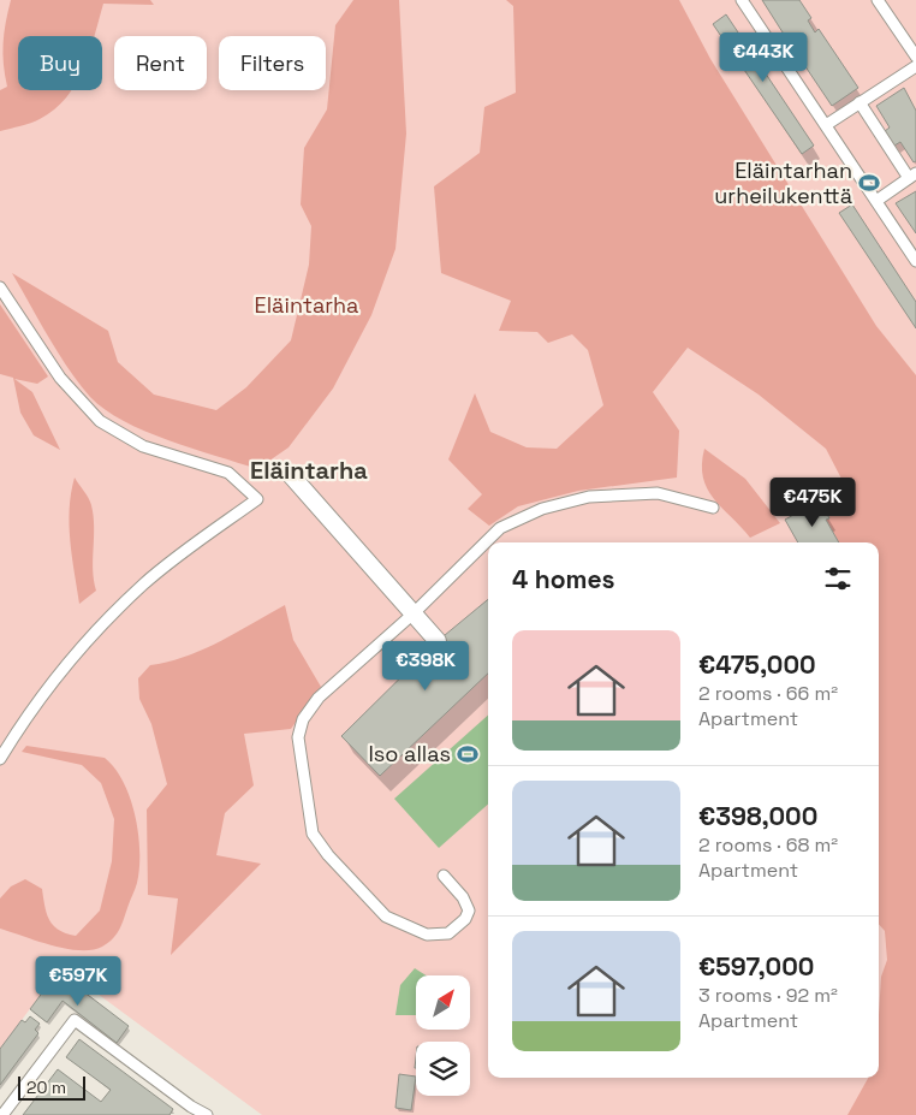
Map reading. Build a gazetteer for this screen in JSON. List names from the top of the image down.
{
  "districts": ["Eläintarha"],
  "parks": ["Eläintarha"],
  "places": {
    "sports": ["Eläintarhan urheilukenttä", "Iso allas"]
  },
  "scale_bar": "20 m",
  "north": "top right",
  "page": {
    "price": [
      "€443K",
      "€475K",
      "€398K",
      "€597K"
    ],
    "chip": ["Buy", "Rent", "Filters"],
    "heading": "4 homes",
    "list": [
      {
        "name": "€475,000",
        "note": "2 rooms · 66 m² · Apartment"
      },
      {
        "name": "€398,000",
        "note": "2 rooms · 68 m² · Apartment"
      },
      {
        "name": "€597,000",
        "note": "3 rooms · 92 m² · Apartment"
      }
    ],
    "scale": "20 m"
  }
}
